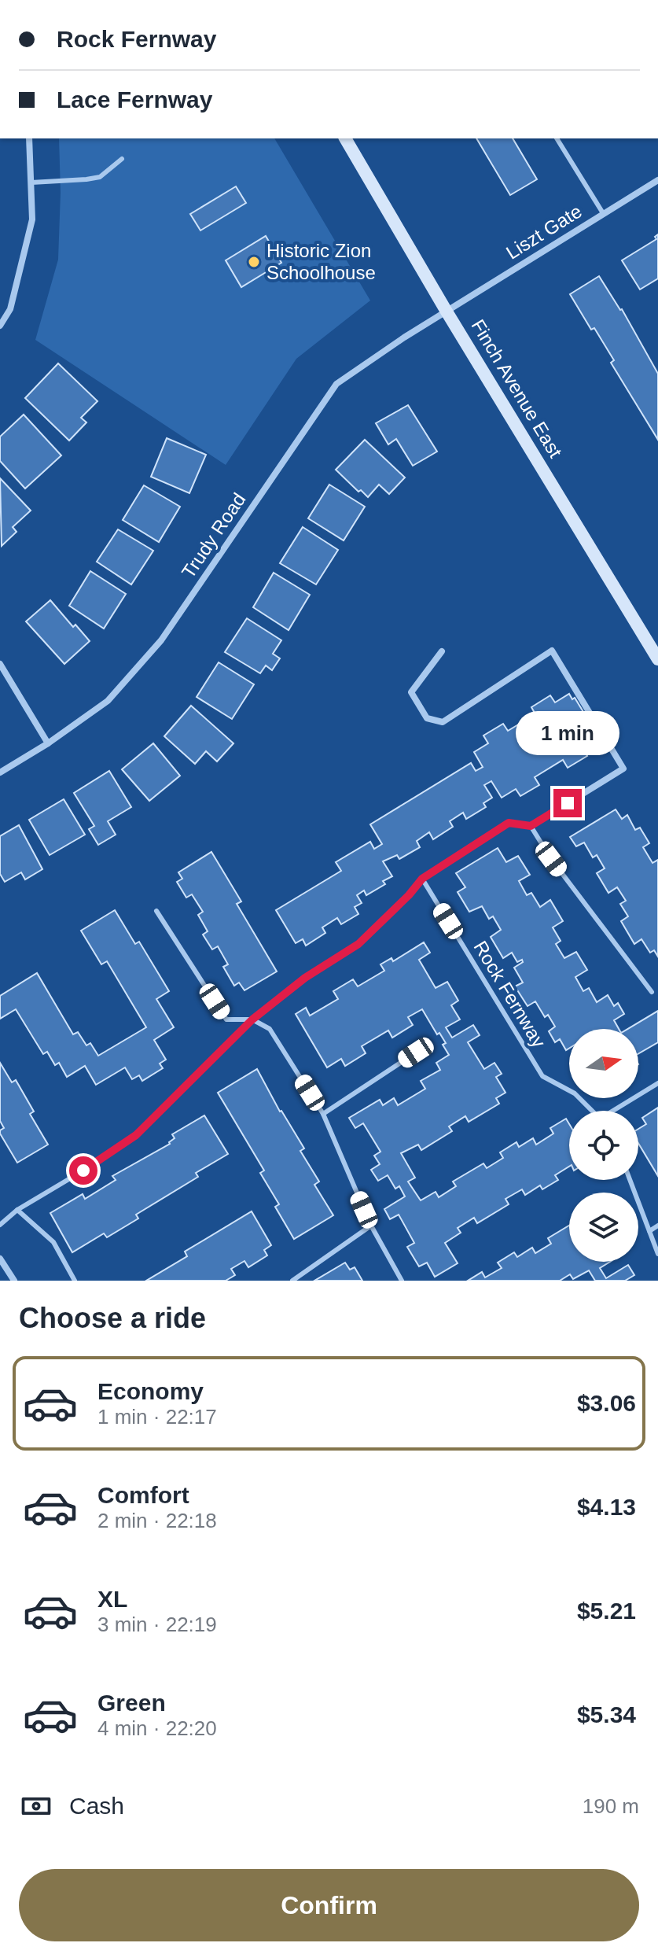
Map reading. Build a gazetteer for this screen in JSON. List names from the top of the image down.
{
  "streets": {
    "main road": ["Finch Avenue East"],
    "street": ["Liszt Gate", "Trudy Road"],
    "lane": ["Rock Fernway"]
  },
  "crossings": [
    ["Liszt Gate", "Finch Avenue East"],
    ["Liszt Gate", "Trudy Road"],
    ["Finch Avenue East", "Trudy Road"]
  ],
  "places": ["Historic Zion Schoolhouse"],
  "north": "right",
  "page": {
    "banner": ["Rock Fernway", "Lace Fernway"],
    "bubble": "1 min",
    "heading": "Choose a ride",
    "list": [
      {
        "name": "Economy",
        "note": "1 min · 22:17",
        "value": "$3.06"
      },
      {
        "name": "Comfort",
        "note": "2 min · 22:18",
        "value": "$4.13"
      },
      {
        "name": "XL",
        "note": "3 min · 22:19",
        "value": "$5.21"
      },
      {
        "name": "Green",
        "note": "4 min · 22:20",
        "value": "$5.34"
      }
    ],
    "pay": ["Cash", "190 m"],
    "buttons": "Confirm"
  }
}
